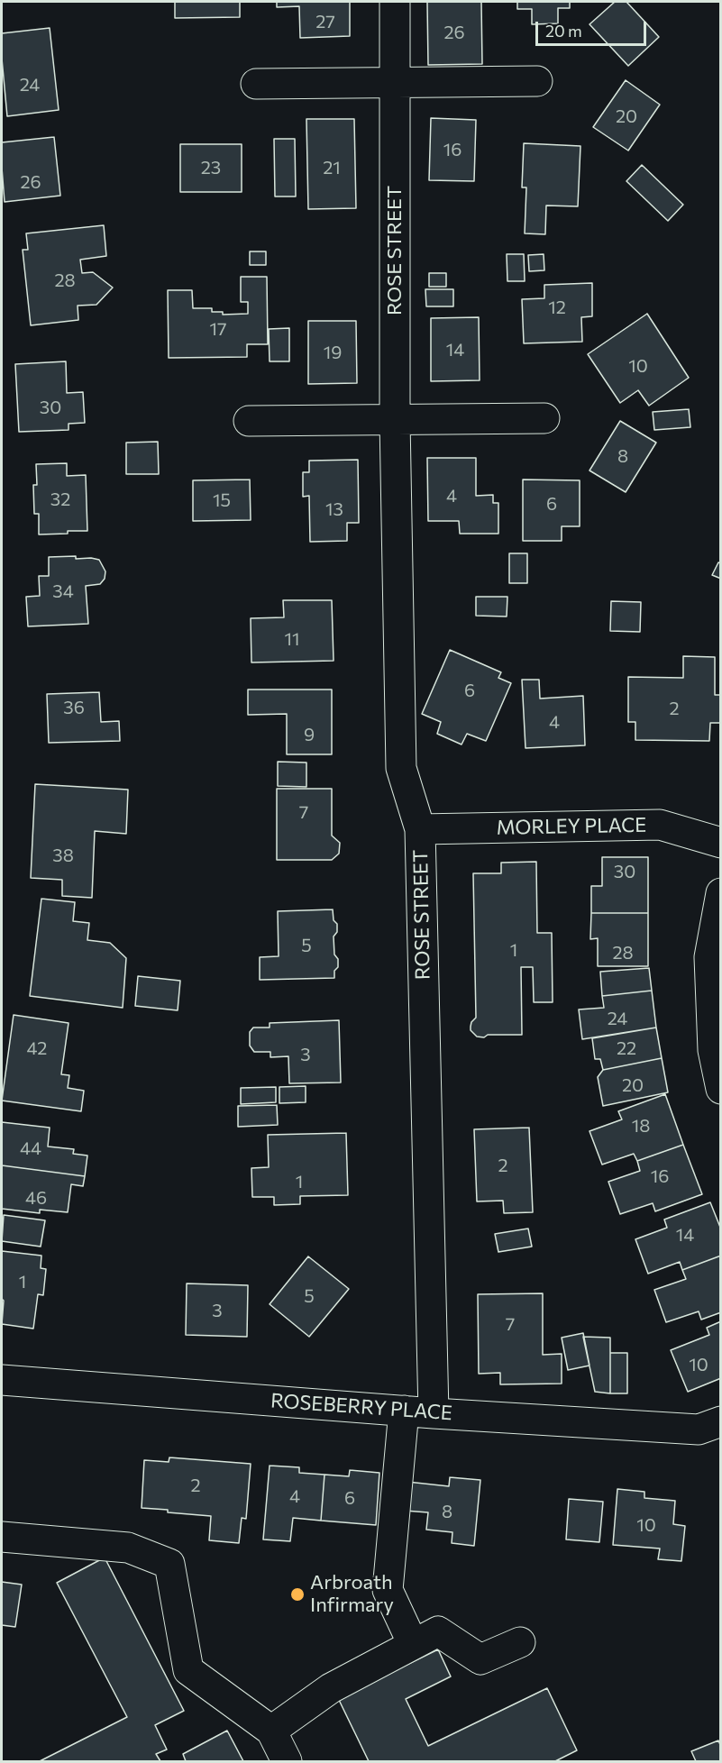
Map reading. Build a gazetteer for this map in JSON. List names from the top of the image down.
{
  "streets": {
    "street": ["ROSE STREET", "MORLEY PLACE", "ROSEBERRY PLACE"]
  },
  "crossings": [
    ["ROSE STREET", "MORLEY PLACE"],
    ["ROSE STREET", "ROSEBERRY PLACE"]
  ],
  "places": ["Arbroath Infirmary"],
  "house_numbers": [
    "27",
    "26",
    "24",
    "20",
    "16",
    "23",
    "21",
    "26",
    "28",
    "12",
    "17",
    "14",
    "19",
    "10",
    "30",
    "8",
    "4",
    "32",
    "15",
    "6",
    "13",
    "34",
    "11",
    "6",
    "36",
    "2",
    "4",
    "9",
    "7",
    "38",
    "30",
    "5",
    "1",
    "28",
    "24",
    "42",
    "22",
    "3",
    "20",
    "18",
    "44",
    "2",
    "16",
    "1",
    "46",
    "14",
    "1",
    "5",
    "3",
    "7",
    "10",
    "2",
    "4",
    "6",
    "8",
    "10"
  ],
  "scale_bar": "20 m"
}
